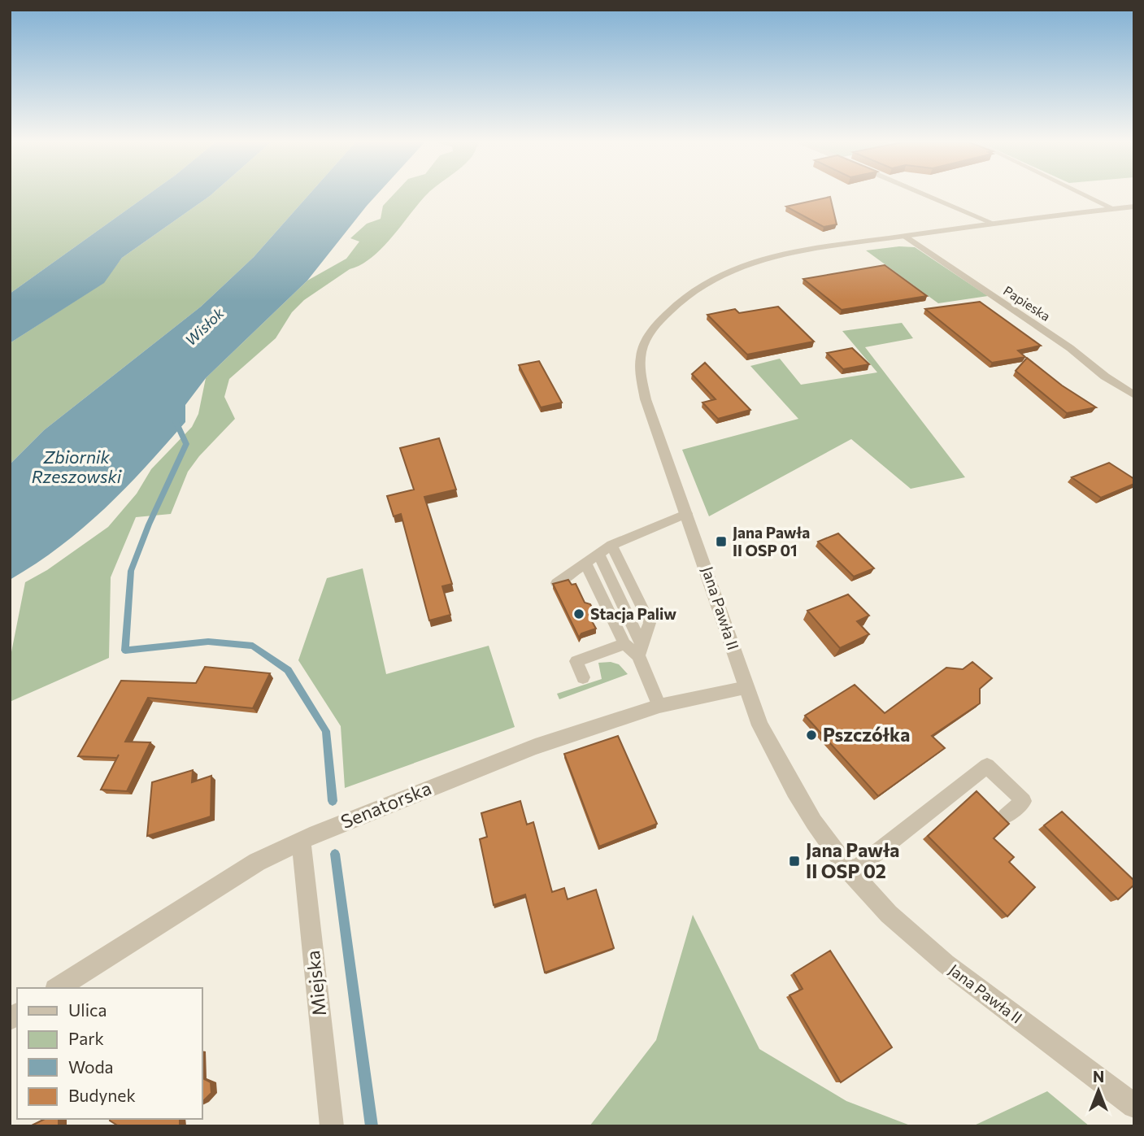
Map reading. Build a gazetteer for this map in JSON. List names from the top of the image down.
{
  "streets": {
    "street": [
      "Papieska",
      "Jana Pawła II",
      "Senatorska",
      "Miejska"
    ]
  },
  "crossings": [
    ["Papieska", "Jana Pawła II"],
    ["Jana Pawła II", "Senatorska"],
    ["Senatorska", "Miejska"]
  ],
  "water": ["Wisłok", "Zbiornik Rzeszowski"],
  "places": {
    "transit": ["Jana Pawła II OSP 01", "Jana Pawła II OSP 02"],
    "other": ["Stacja Paliw", "Pszczółka"]
  },
  "legend": [
    "Ulica",
    "Park",
    "Woda",
    "Budynek"
  ],
  "north": "top"
}
